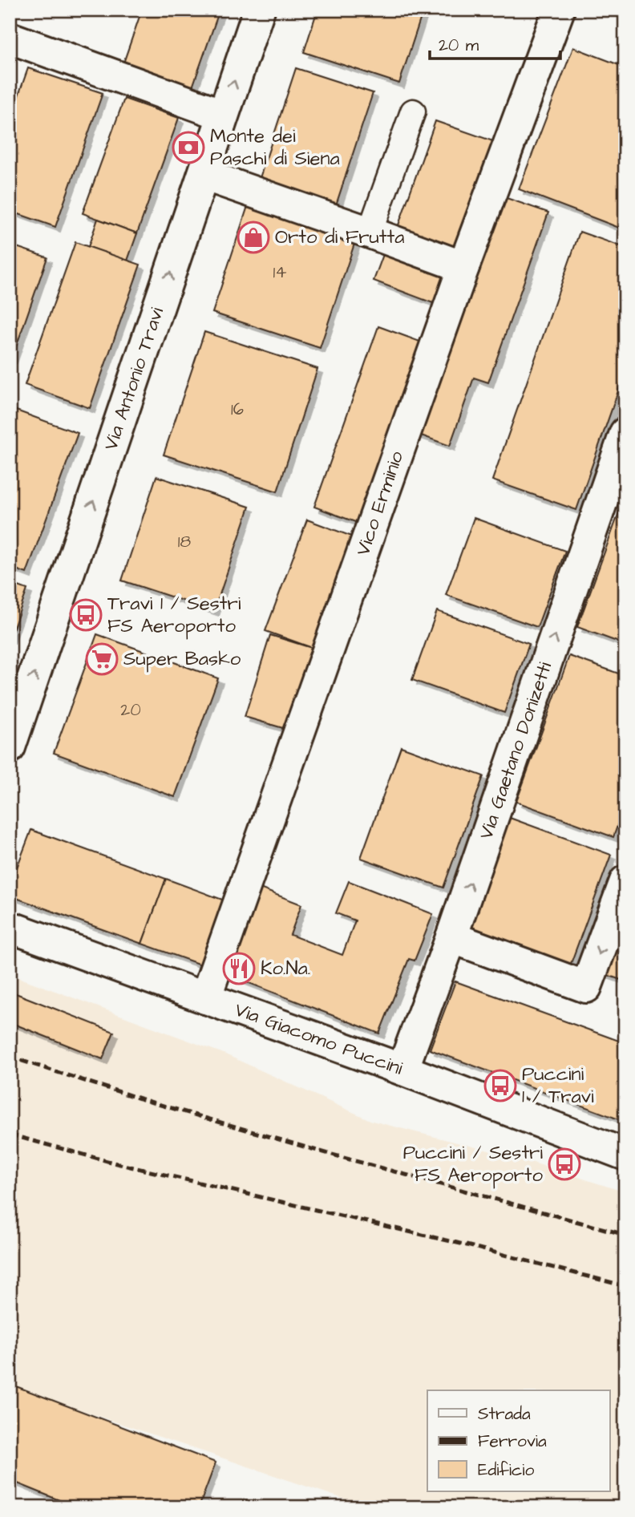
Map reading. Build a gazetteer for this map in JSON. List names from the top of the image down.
{
  "streets": {
    "street": [
      "Via Antonio Travi",
      "Vico Erminio",
      "Via Gaetano Donizetti",
      "Via Giacomo Puccini"
    ]
  },
  "crossings": [
    ["Vico Erminio", "Via Giacomo Puccini"],
    ["Via Gaetano Donizetti", "Via Giacomo Puccini"]
  ],
  "one_way": ["Via Antonio Travi", "Via Gaetano Donizetti"],
  "places": {
    "bank": ["Monte dei Paschi di Siena"],
    "shop": ["Orto di Frutta"],
    "bus stop": ["Travi 1 / Sestri FS Aeroporto", "Puccini 1 / Travi", "Puccini / Sestri FS Aeroporto"],
    "supermarket": ["Super Basko"],
    "restaurant": ["Ko.Na."]
  },
  "house_numbers": [
    "14",
    "16",
    "18",
    "20"
  ],
  "legend": ["Strada", "Ferrovia", "Edificio"],
  "scale_bar": "20 m"
}
